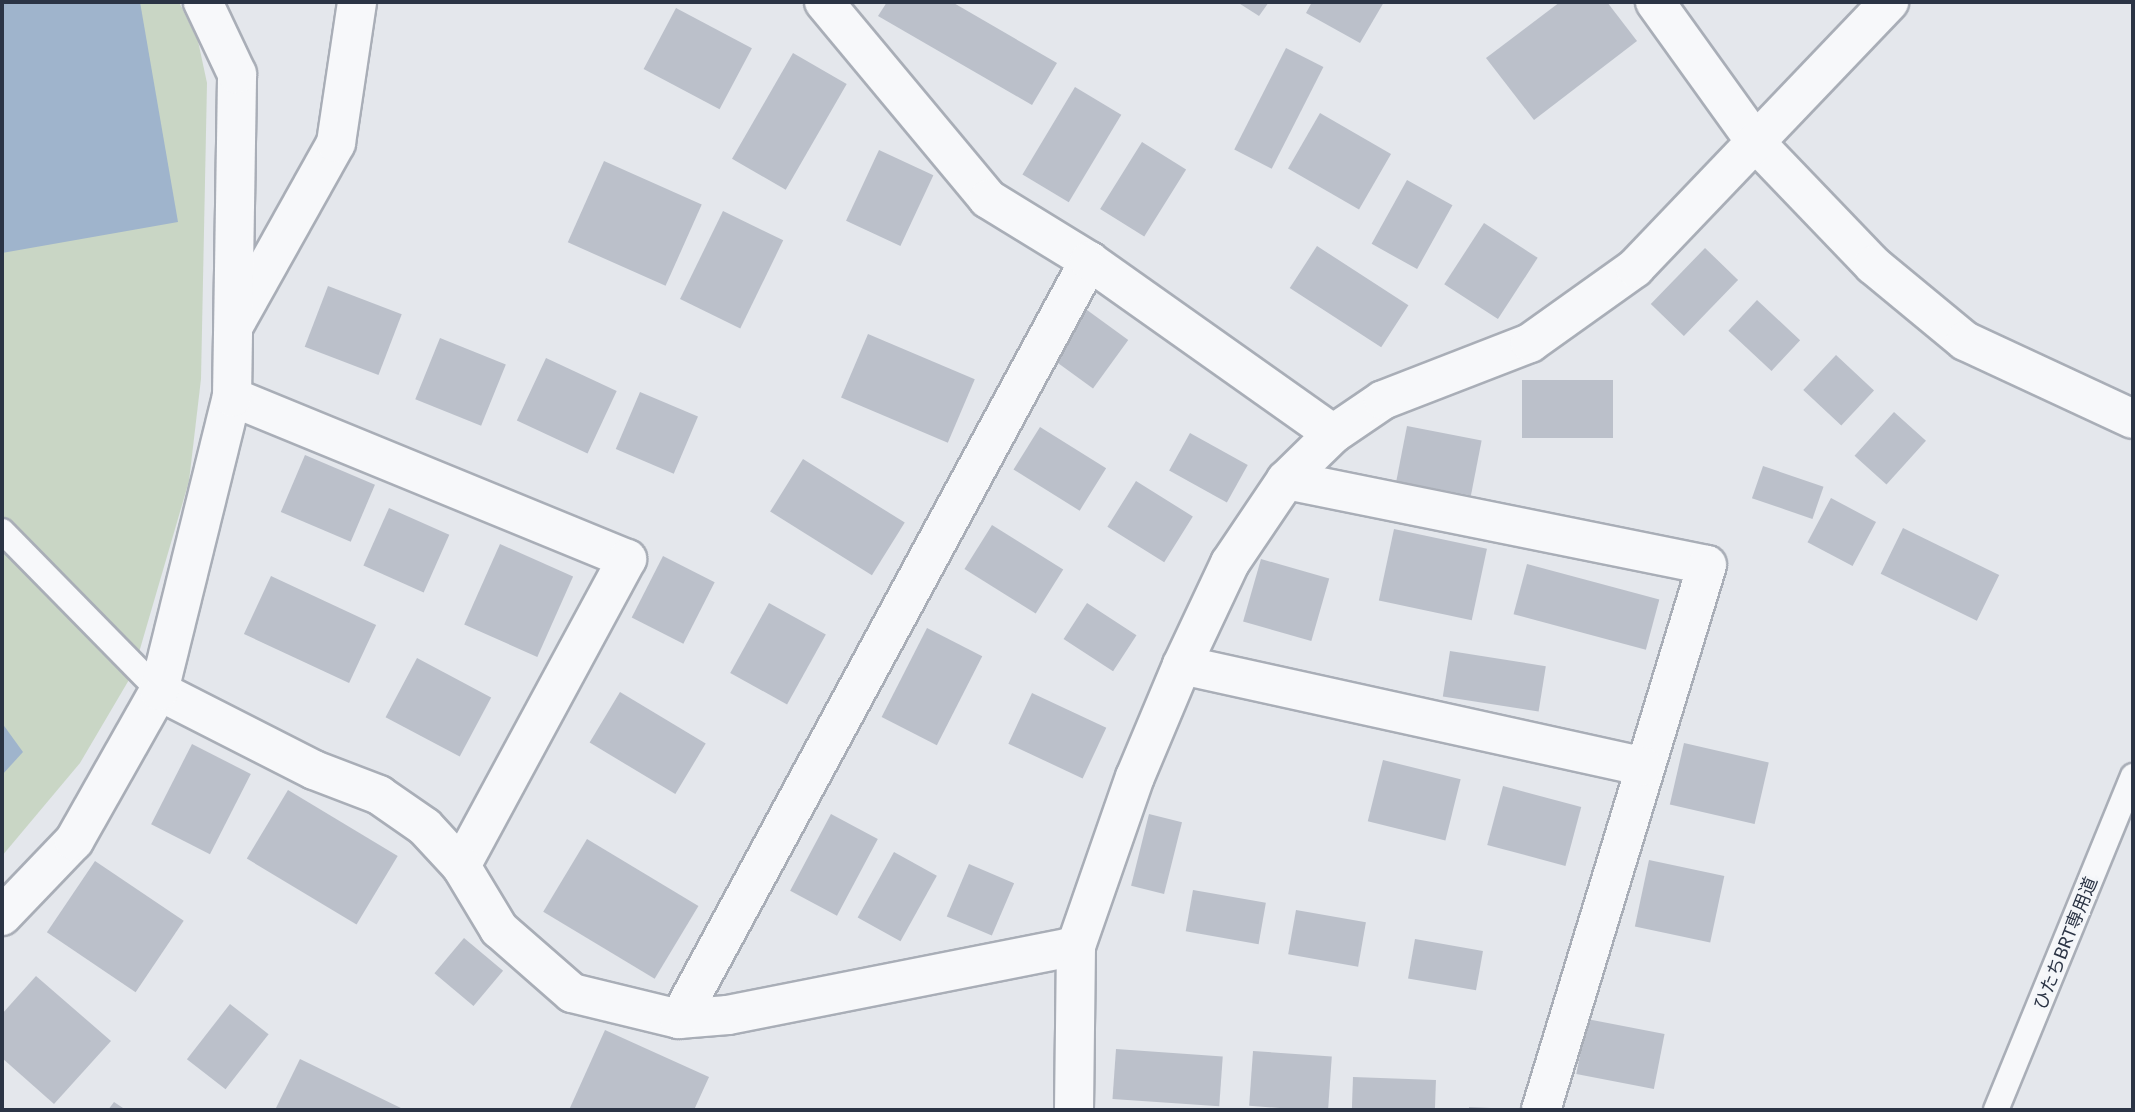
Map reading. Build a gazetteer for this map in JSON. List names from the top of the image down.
{
  "streets": {
    "lane": ["ひたちBRT専用道"]
  }
}
